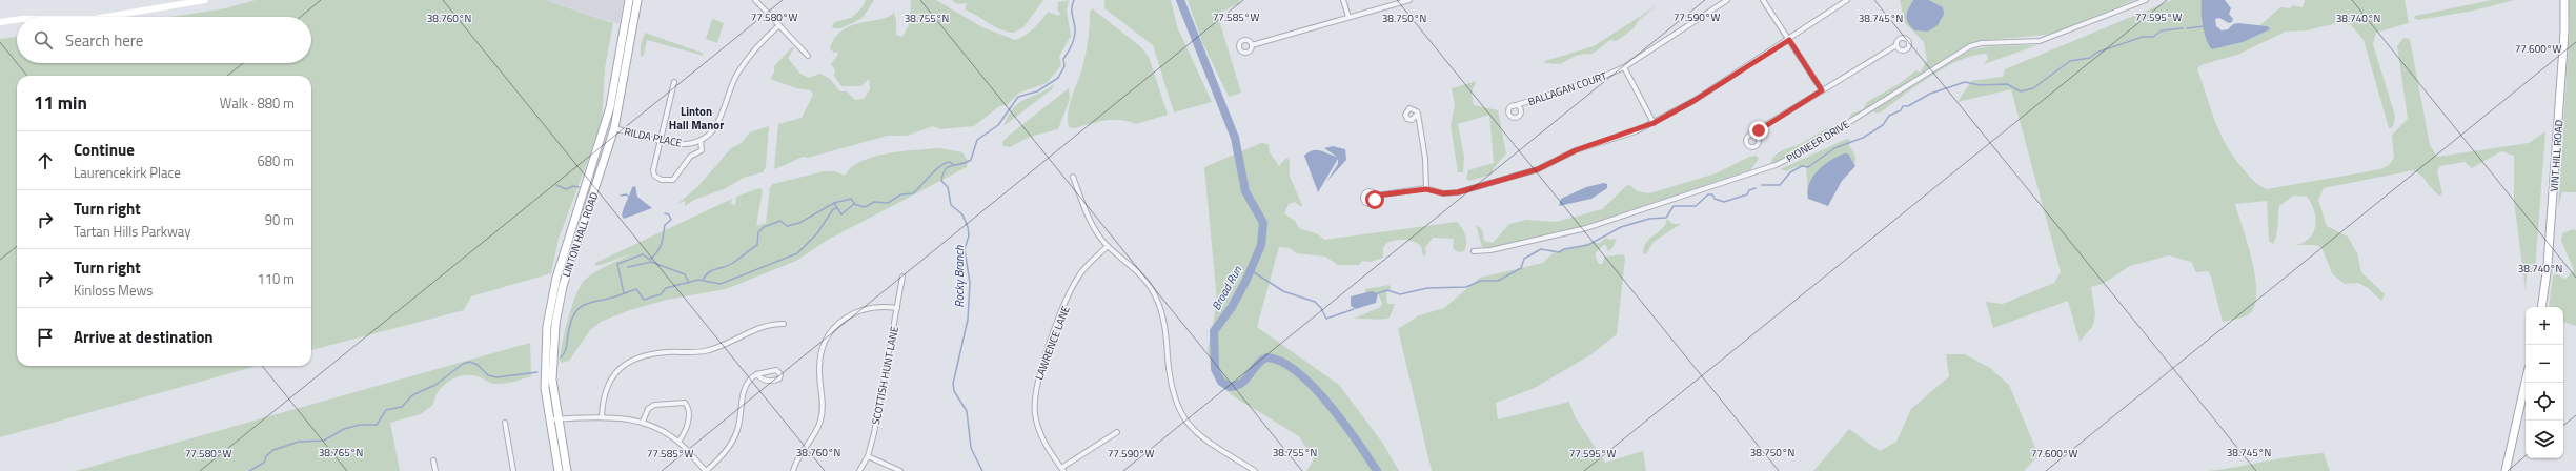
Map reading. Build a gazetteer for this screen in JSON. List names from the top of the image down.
{
  "streets": {
    "main road": ["VINT HILL ROAD", "LINTON HALL ROAD"],
    "street": [
      "BALLAGAN COURT",
      "RILDA PLACE",
      "PIONEER DRIVE",
      "LAWRENCE LANE",
      "SCOTTISH HUNT LANE"
    ]
  },
  "crossings": [
    ["RILDA PLACE", "LINTON HALL ROAD"]
  ],
  "districts": ["Linton Hall Manor"],
  "water": ["Rocky Branch", "Broad Run"],
  "page": {
    "search": "Search here",
    "heading": ["11 min", "Walk · 880 m"],
    "list": [
      ["Continue", "Laurencekirk Place", "680 m"],
      ["Turn right", "Tartan Hills Parkway", "90 m"],
      ["Turn right", "Kinloss Mews", "110 m"],
      "Arrive at destination"
    ],
    "map_buttons": ["+", "−"]
  },
  "coordinates": [
    "77.580°W",
    "77.585°W",
    "77.590°W",
    "77.595°W",
    "38.760°N",
    "38.755°N",
    "38.750°N",
    "38.745°N",
    "38.740°N",
    "77.600°W",
    "38.765°N"
  ]
}
